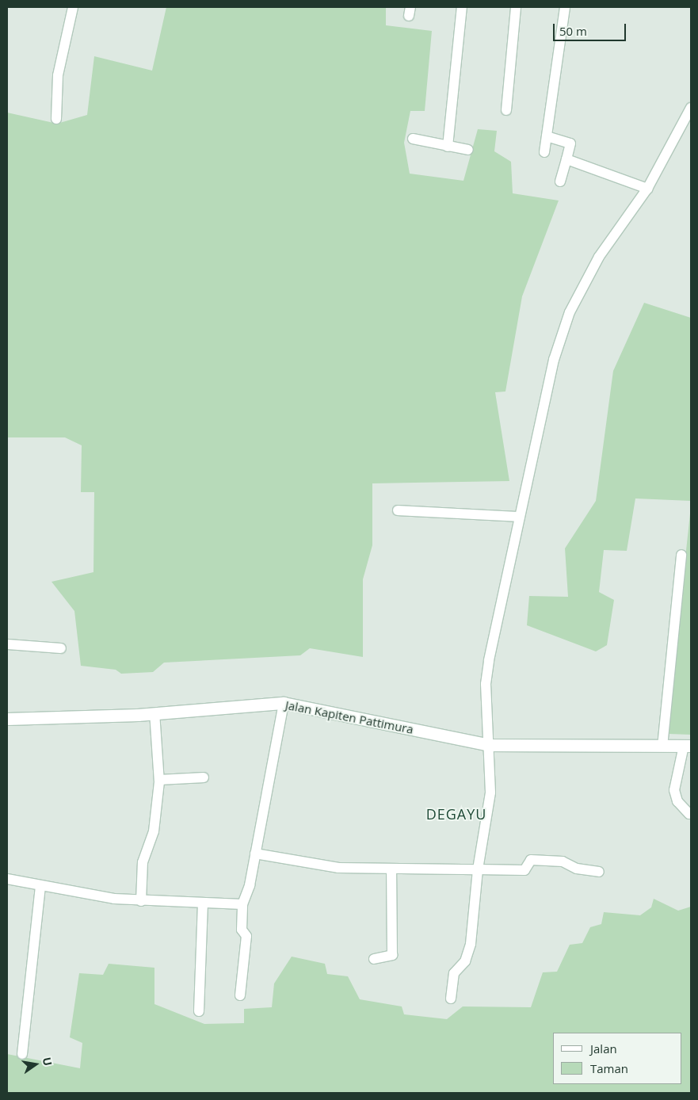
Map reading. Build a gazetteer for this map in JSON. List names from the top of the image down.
{
  "streets": {
    "street": ["Jalan Kapiten Pattimura"]
  },
  "districts": ["DEGAYU"],
  "legend": ["Jalan", "Taman"],
  "scale_bar": "50 m",
  "north": "right"
}
